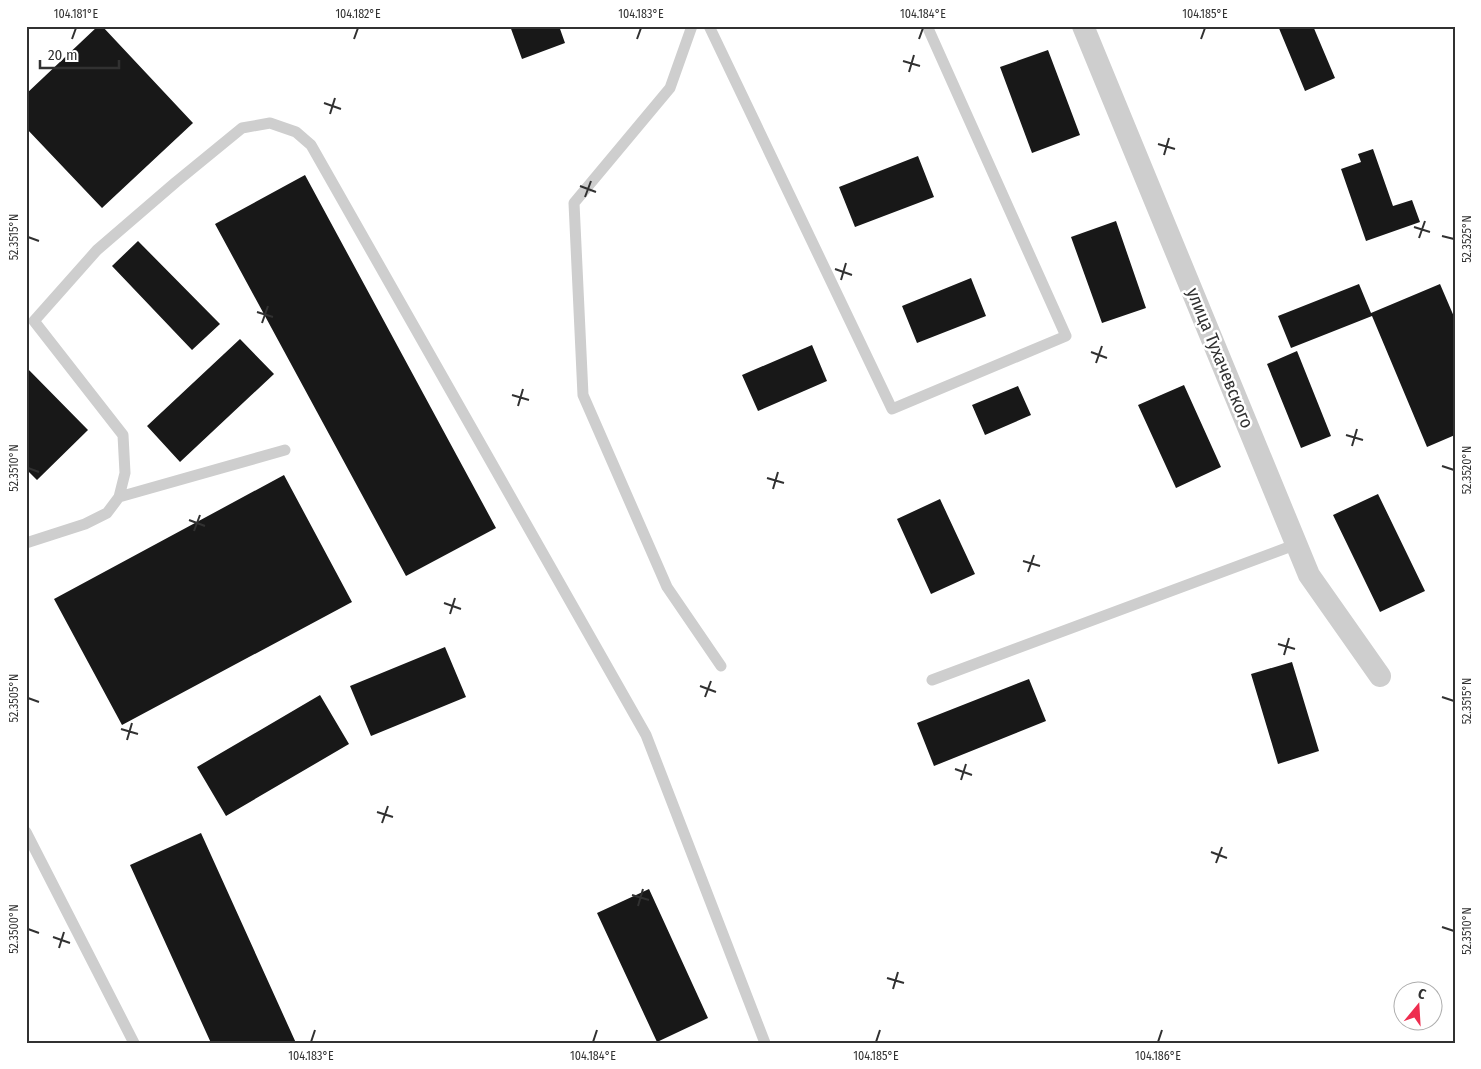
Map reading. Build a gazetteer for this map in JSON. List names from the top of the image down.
{
  "streets": {
    "street": ["улица Тухачевского"]
  },
  "scale_bar": "20 m",
  "north": "top",
  "coordinates": [
    "104.181°E",
    "104.182°E",
    "104.183°E",
    "104.184°E",
    "104.185°E",
    "52.3515°N",
    "52.3525°N",
    "52.3510°N",
    "52.3520°N",
    "52.3505°N",
    "52.3500°N",
    "104.186°E"
  ]
}
